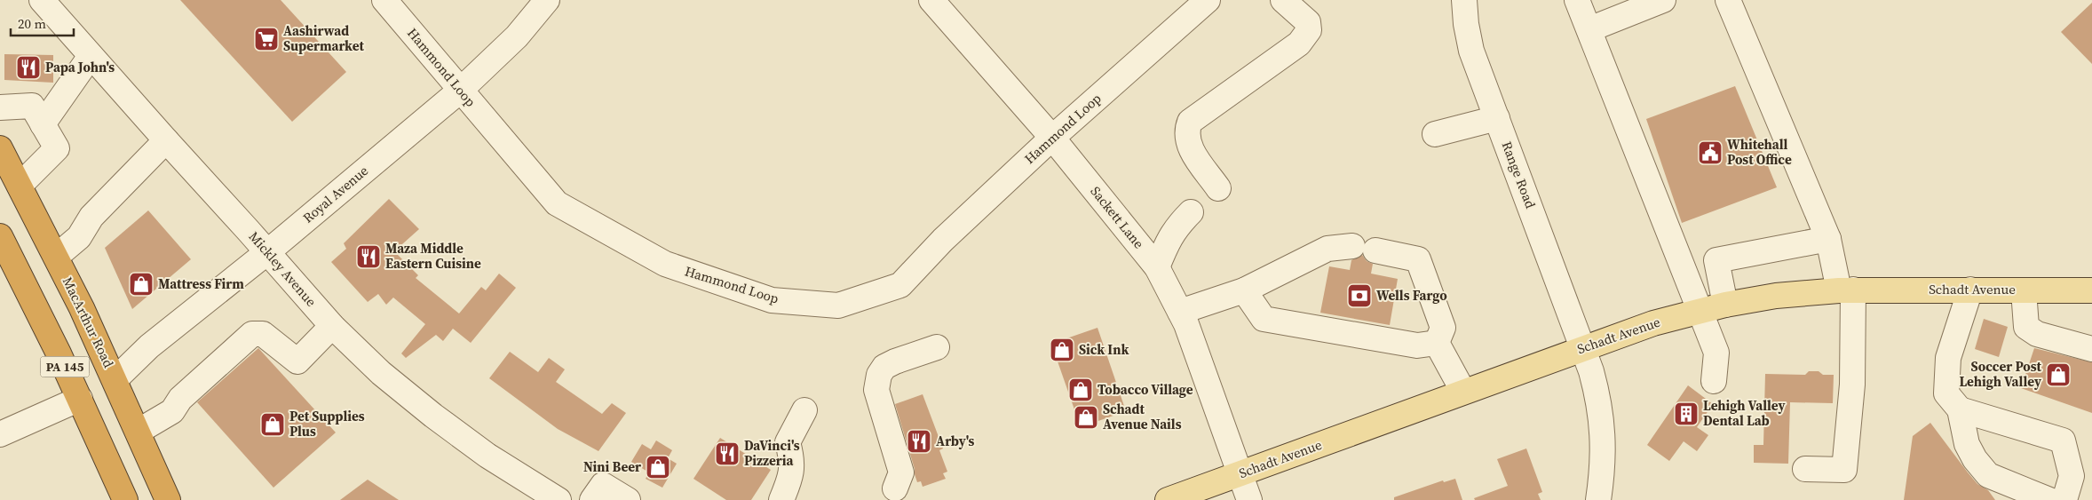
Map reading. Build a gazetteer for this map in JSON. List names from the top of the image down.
{
  "streets": {
    "highway": ["MacArthur Road", "PA 145"],
    "main road": ["Schadt Avenue"],
    "street": [
      "Hammond Loop",
      "Range Road",
      "Royal Avenue",
      "Sackett Lane",
      "Mickley Avenue"
    ]
  },
  "crossings": [
    ["Hammond Loop", "Royal Avenue"],
    ["Hammond Loop", "Sackett Lane"],
    ["Range Road", "Schadt Avenue"],
    ["Royal Avenue", "Mickley Avenue"],
    ["Royal Avenue", "MacArthur Road"],
    ["Sackett Lane", "Schadt Avenue"]
  ],
  "places": {
    "supermarket": ["Aashirwad Supermarket"],
    "restaurant": [
      "Papa John's",
      "Maza Middle Eastern Cuisine",
      "Arby's",
      "DaVinci's Pizzeria"
    ],
    "public building": ["Whitehall Post Office"],
    "shop": [
      "Mattress Firm",
      "Sick Ink",
      "Soccer Post Lehigh Valley",
      "Tobacco Village",
      "Schadt Avenue Nails",
      "Pet Supplies Plus",
      "Nini Beer"
    ],
    "bank": ["Wells Fargo"],
    "building": ["Lehigh Valley Dental Lab"]
  },
  "scale_bar": "20 m"
}
